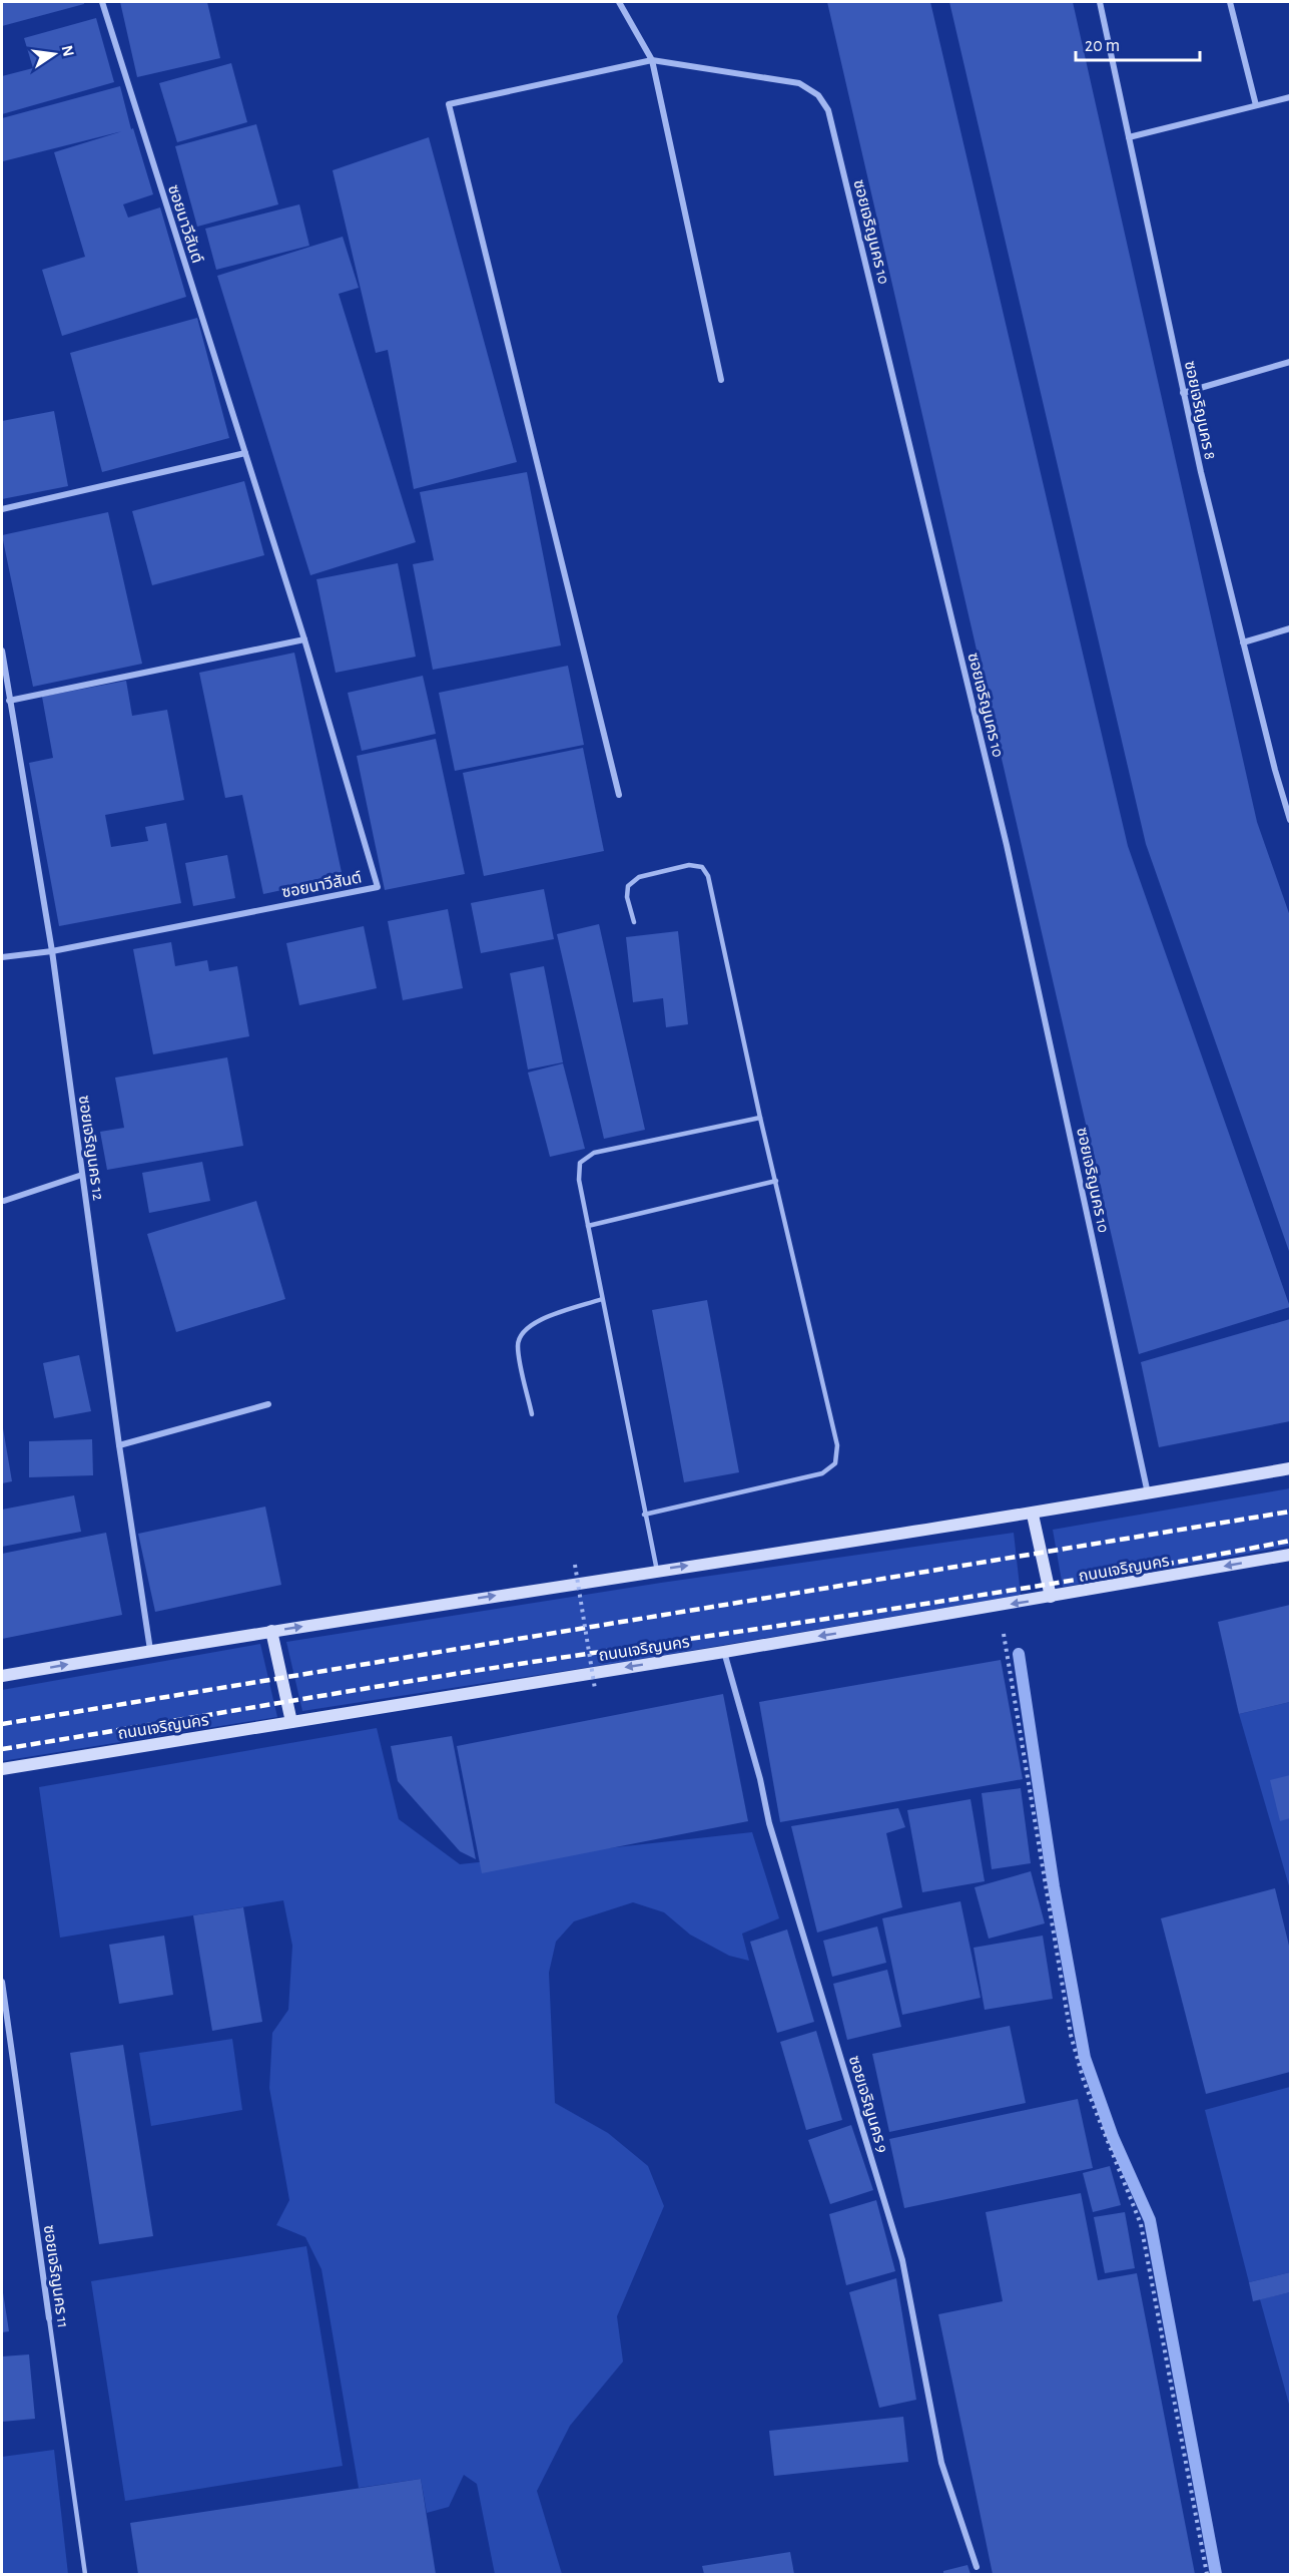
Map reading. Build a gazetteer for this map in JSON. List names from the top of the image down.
{
  "streets": {
    "main road": ["ถนนเจริญนคร"],
    "street": [
      "ซอยนาวีสันต์",
      "ซอยเจริญนคร 10",
      "ซอยเจริญนคร 8",
      "ซอยเจริญนคร 12",
      "ซอยเจริญนคร 9",
      "ซอยเจริญนคร 11"
    ]
  },
  "crossings": [
    ["ซอยนาวีสันต์", "ซอยเจริญนคร 12"],
    ["ถนนเจริญนคร", "ซอยเจริญนคร 9"]
  ],
  "scale_bar": "20 m",
  "north": "right"
}
